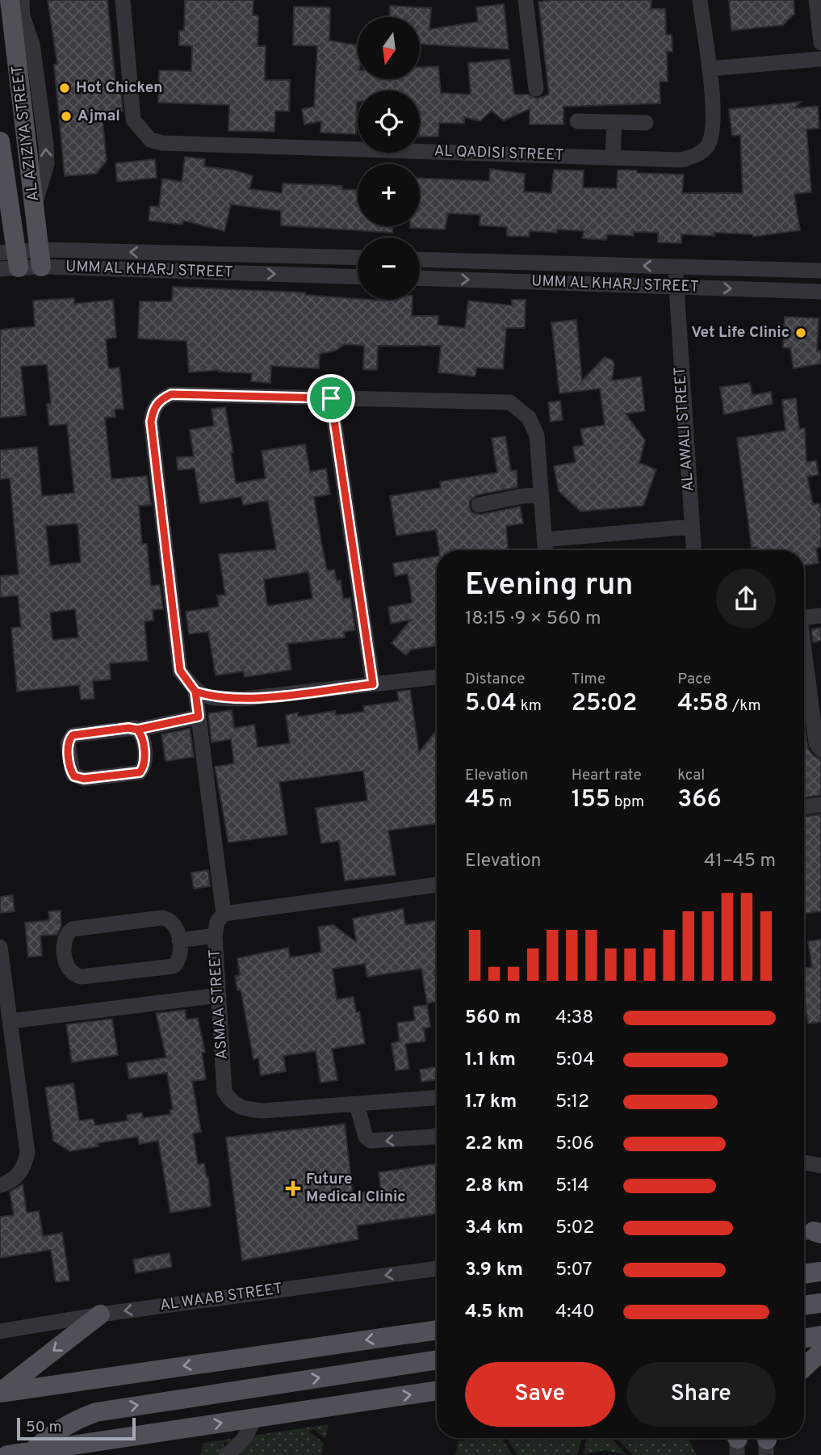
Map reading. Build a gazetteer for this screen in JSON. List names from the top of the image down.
{
  "streets": {
    "main road": ["AL AZIZIYA STREET"],
    "street": [
      "AL QADISI STREET",
      "UMM AL KHARJ STREET",
      "AL AWALI STREET",
      "ASMAA STREET",
      "AL WAAB STREET"
    ]
  },
  "crossings": [
    ["AL AZIZIYA STREET", "UMM AL KHARJ STREET"],
    ["UMM AL KHARJ STREET", "AL AWALI STREET"]
  ],
  "one_way": ["AL WAAB STREET"],
  "places": {
    "other": ["Hot Chicken", "Ajmal", "Vet Life Clinic"],
    "health": ["Future Medical Clinic"]
  },
  "scale_bar": "50 m",
  "north": "bottom",
  "page": {
    "map_buttons": ["+", "−"],
    "heading": ["Evening run", "18:15 · 9 × 560 m"],
    "stats": [
      ["Distance", "5.04 km"],
      ["Time", "25:02"],
      ["Pace", "4:58 /km"],
      ["Elevation", "45 m"],
      ["Heart rate", "155 bpm"],
      ["kcal", "366"]
    ],
    "chart": ["Elevation", "41–45 m"],
    "list": [
      {
        "name": "560 m",
        "note": "4:38"
      },
      {
        "name": "1.1 km",
        "note": "5:04"
      },
      {
        "name": "1.7 km",
        "note": "5:12"
      },
      {
        "name": "2.2 km",
        "note": "5:06"
      },
      {
        "name": "2.8 km",
        "note": "5:14"
      },
      {
        "name": "3.4 km",
        "note": "5:02"
      },
      {
        "name": "3.9 km",
        "note": "5:07"
      },
      {
        "name": "4.5 km",
        "note": "4:40"
      }
    ],
    "buttons": ["Save", "Share"],
    "scale": "50 m"
  }
}
